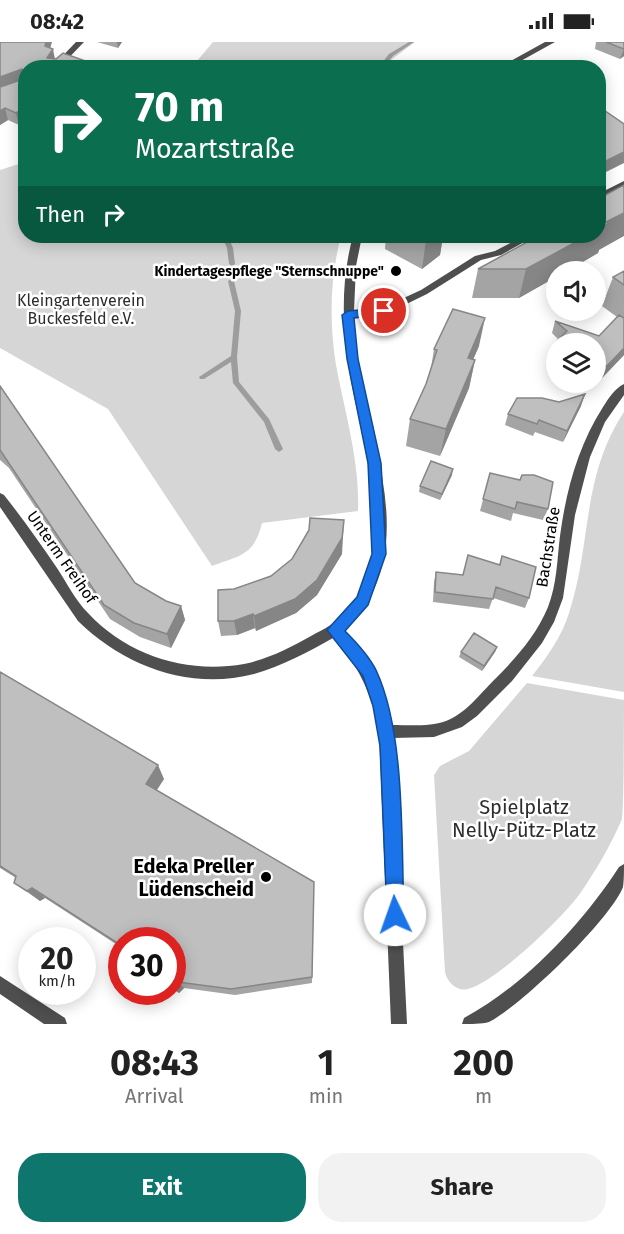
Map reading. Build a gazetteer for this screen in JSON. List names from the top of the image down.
{
  "streets": {
    "street": ["Bachstraße", "Unterm Freihof"]
  },
  "parks": ["Kleingartenverein Buckesfeld e.V.", "Spielplatz Nelly-Pütz-Platz"],
  "places": ["Kindertagespflege \"Sternschnuppe\"", "Edeka Preller Lüdenscheid"],
  "page": {
    "status": "08:42",
    "turn": ["70 m", "Mozartstraße"],
    "then": "Then",
    "speed": "20 km/h",
    "limit": "30",
    "eta": [
      "08:43",
      "Arrival",
      "1",
      "min",
      "200",
      "m"
    ],
    "buttons": ["Exit", "Share"]
  }
}
